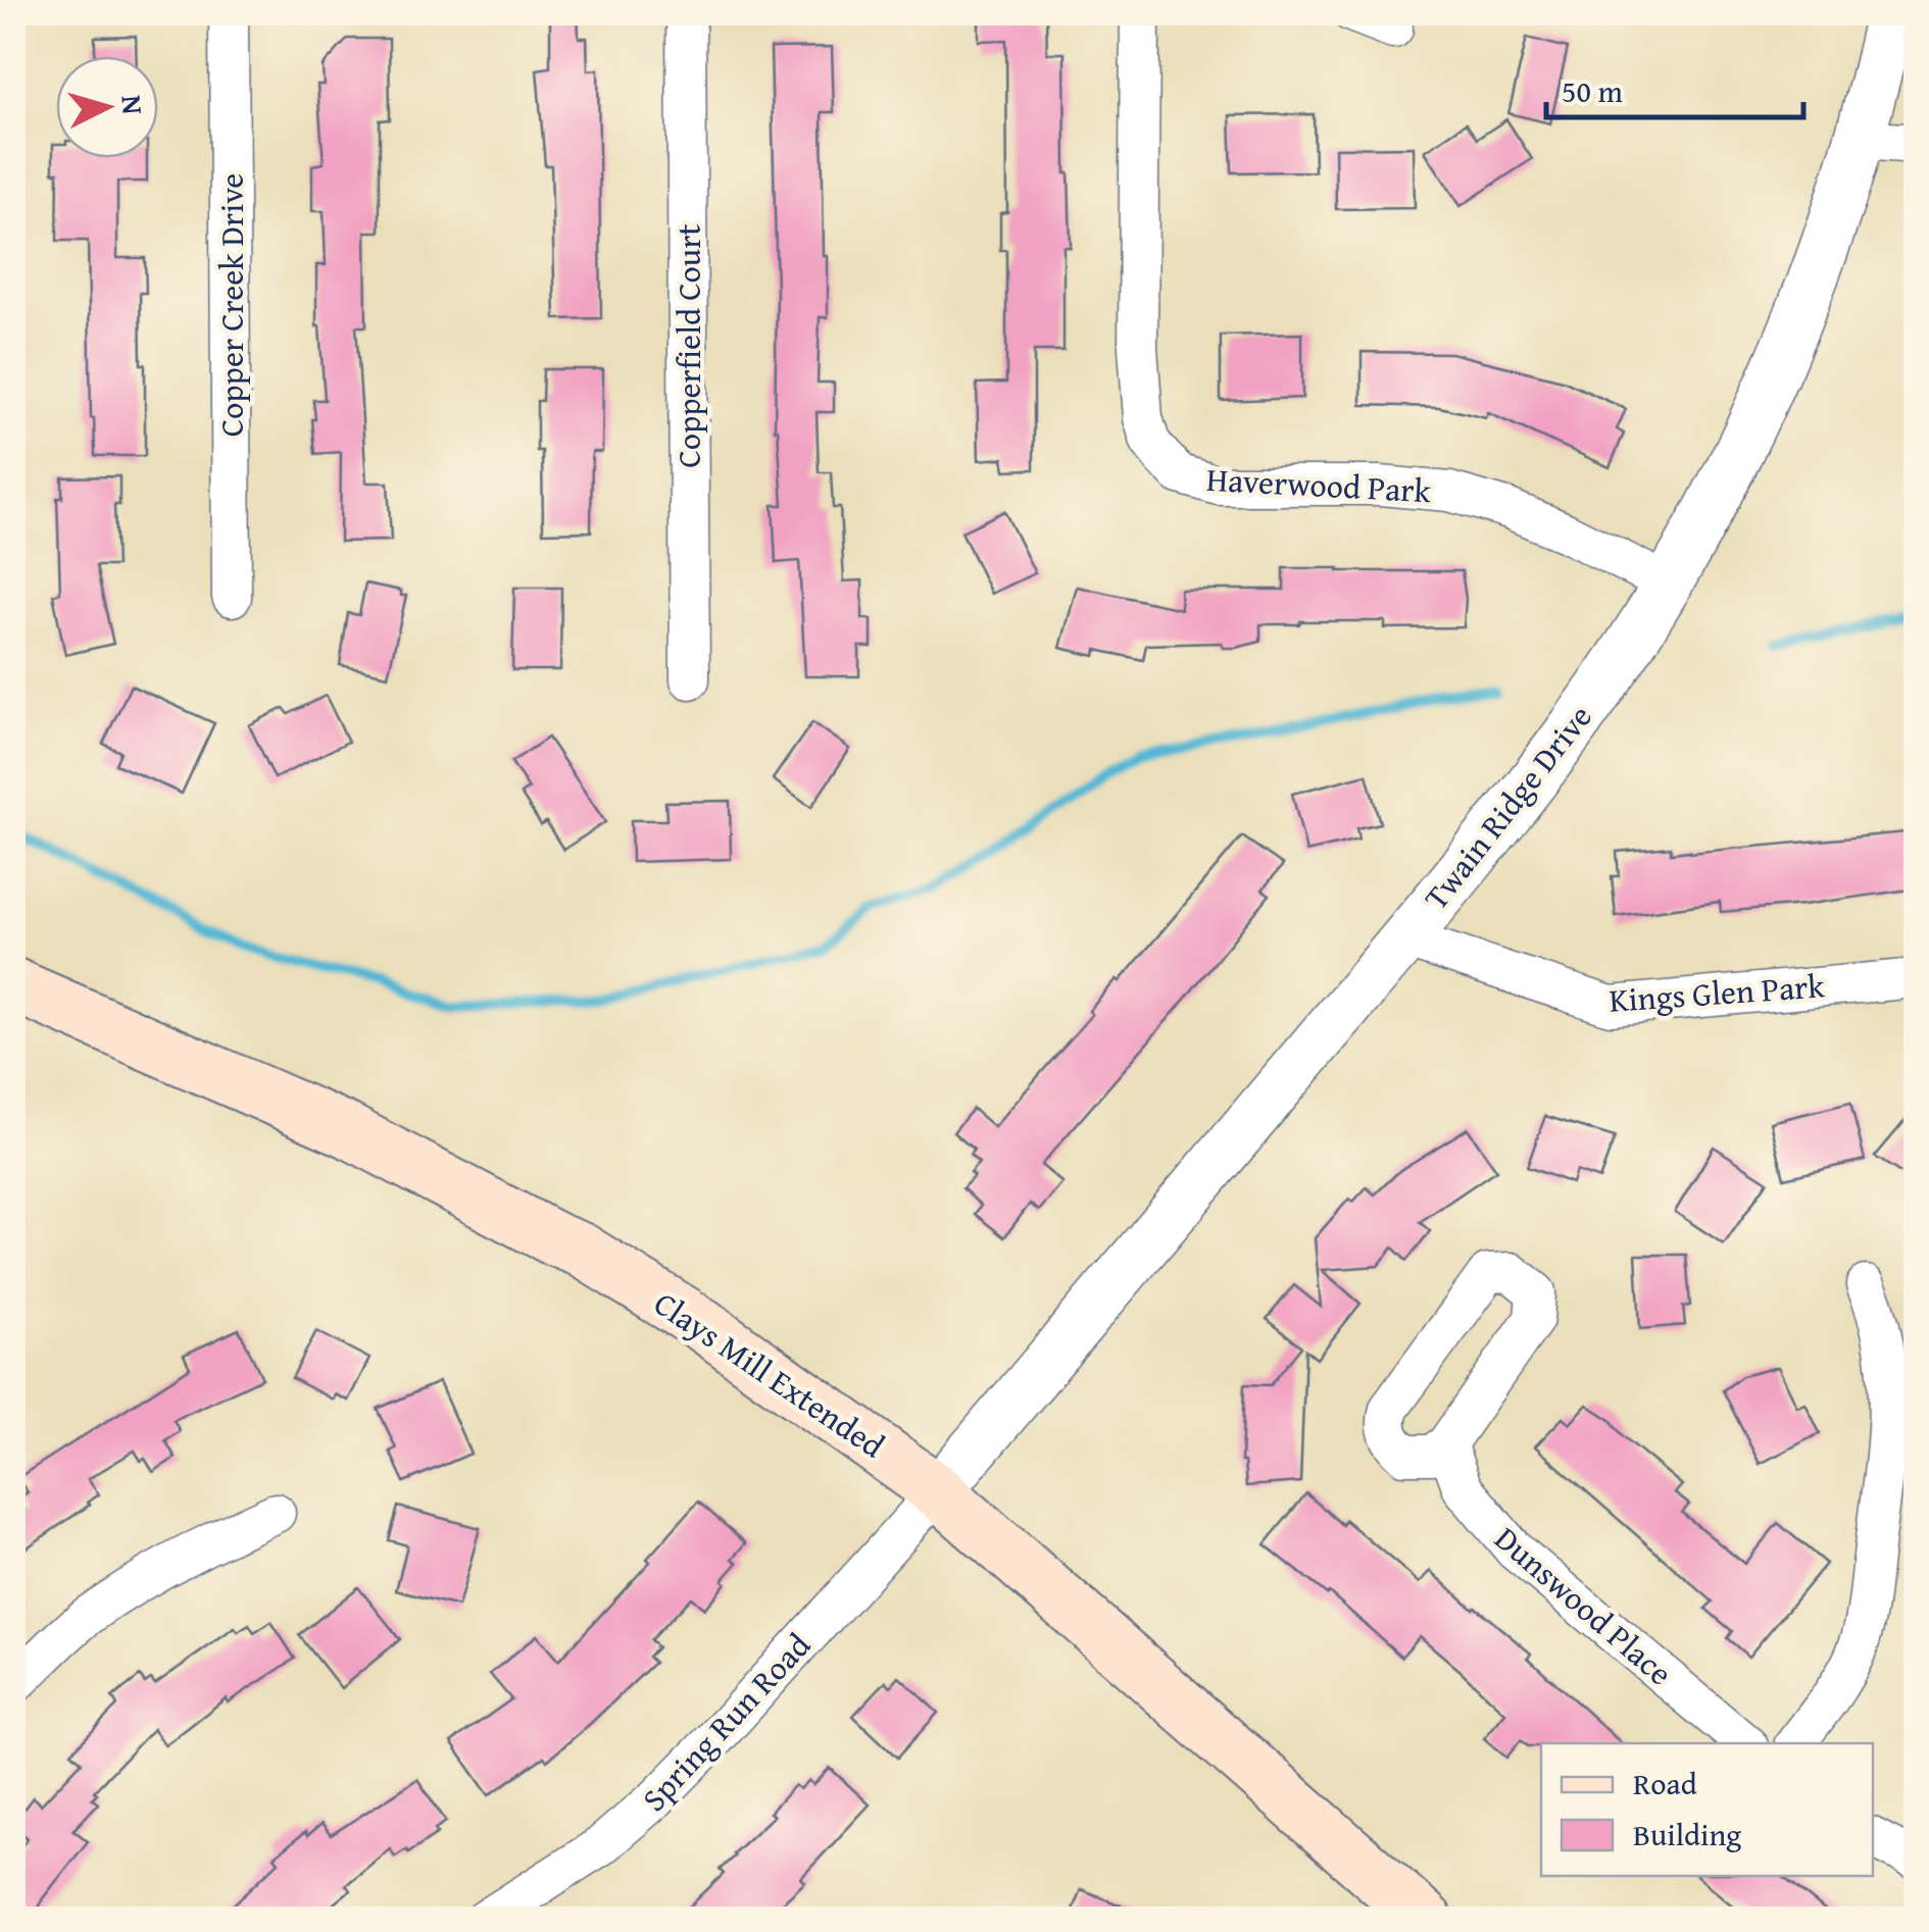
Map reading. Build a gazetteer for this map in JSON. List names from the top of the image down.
{
  "streets": {
    "main road": ["Clays Mill Extended"],
    "street": [
      "Copper Creek Drive",
      "Copperfield Court",
      "Haverwood Park",
      "Twain Ridge Drive",
      "Kings Glen Park",
      "Dunswood Place",
      "Spring Run Road"
    ]
  },
  "crossings": [
    ["Haverwood Park", "Twain Ridge Drive"],
    ["Twain Ridge Drive", "Kings Glen Park"],
    ["Twain Ridge Drive", "Clays Mill Extended"],
    ["Twain Ridge Drive", "Spring Run Road"],
    ["Clays Mill Extended", "Spring Run Road"]
  ],
  "legend": ["Road", "Building"],
  "scale_bar": "50 m",
  "north": "right"
}
